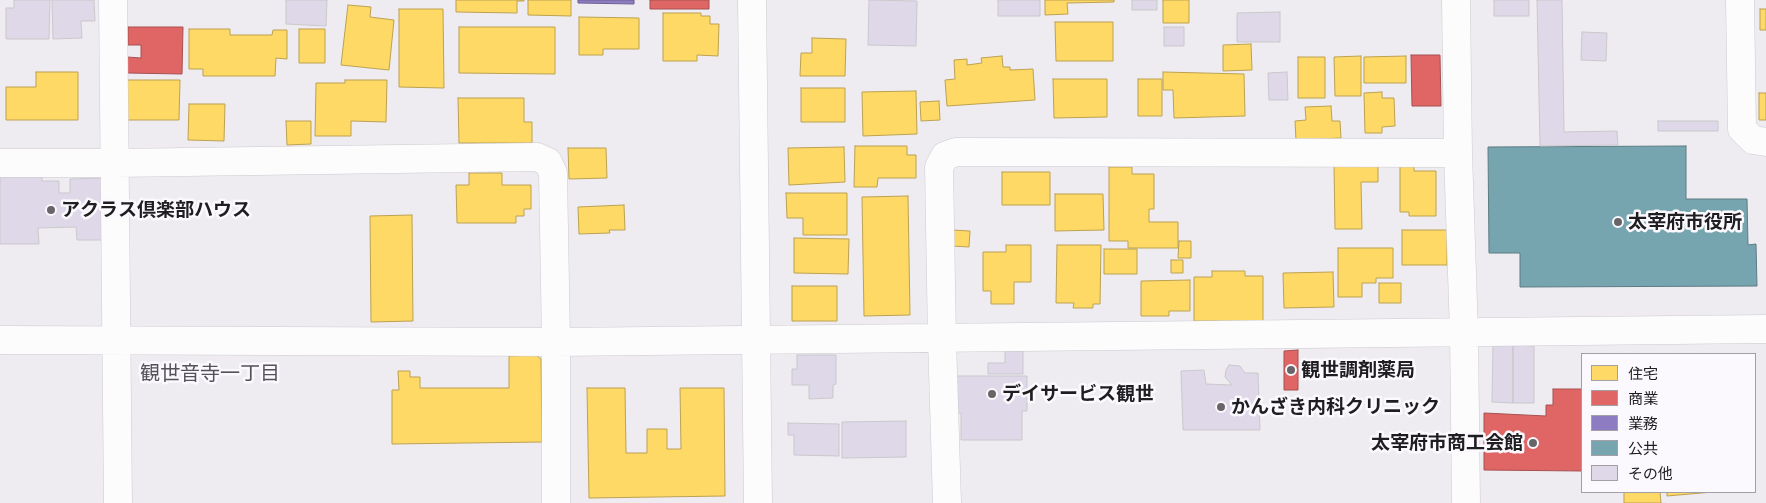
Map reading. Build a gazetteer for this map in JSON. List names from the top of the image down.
{
  "districts": ["観世音寺一丁目"],
  "places": [
    "アクラス倶楽部ハウス",
    "太宰府市役所",
    "観世調剤薬局",
    "デイサービス観世",
    "かんざき内科クリニック",
    "太宰府市商工会館"
  ],
  "legend": [
    "住宅",
    "商業",
    "業務",
    "公共",
    "その他"
  ]
}
